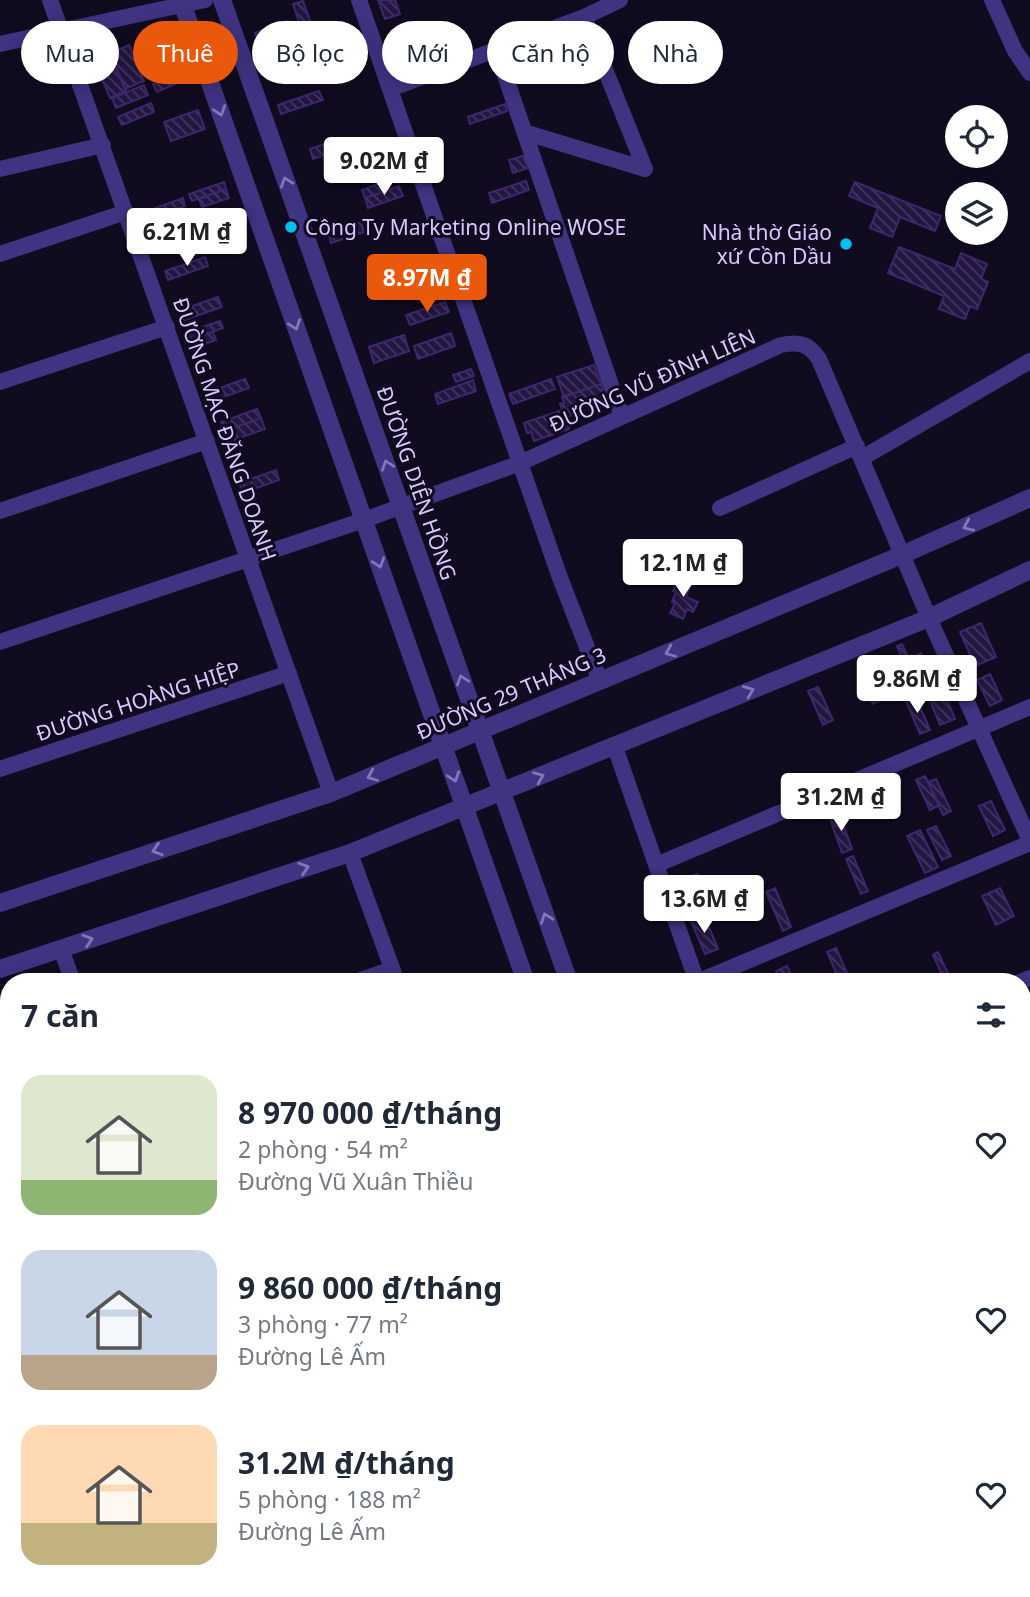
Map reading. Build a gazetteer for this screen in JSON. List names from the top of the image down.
{
  "streets": {
    "street": [
      "ĐƯỜNG VŨ ĐÌNH LIÊN",
      "ĐƯỜNG MẠC ĐĂNG DOANH",
      "ĐƯỜNG DIÊN HỒNG",
      "ĐƯỜNG 29 THÁNG 3",
      "ĐƯỜNG HOÀNG HIỆP"
    ]
  },
  "crossings": [
    ["ĐƯỜNG VŨ ĐÌNH LIÊN", "ĐƯỜNG MẠC ĐĂNG DOANH"],
    ["ĐƯỜNG VŨ ĐÌNH LIÊN", "ĐƯỜNG DIÊN HỒNG"],
    ["ĐƯỜNG VŨ ĐÌNH LIÊN", "ĐƯỜNG 29 THÁNG 3"],
    ["ĐƯỜNG MẠC ĐĂNG DOANH", "ĐƯỜNG 29 THÁNG 3"],
    ["ĐƯỜNG MẠC ĐĂNG DOANH", "ĐƯỜNG HOÀNG HIỆP"],
    ["ĐƯỜNG DIÊN HỒNG", "ĐƯỜNG 29 THÁNG 3"]
  ],
  "places": ["Công Ty Marketing Online WOSE", "Nhà thờ Giáo xứ Cồn Dầu"],
  "page": {
    "chip": [
      "Mua",
      "Thuê",
      "Bộ lọc",
      "Mới",
      "Căn hộ",
      "Nhà"
    ],
    "price": [
      "9.02M ₫",
      "6.21M ₫",
      "8.97M ₫",
      "12.1M ₫",
      "9.86M ₫",
      "31.2M ₫",
      "13.6M ₫"
    ],
    "heading": "7 căn",
    "list": [
      {
        "name": "8 970 000 ₫/tháng",
        "note": "2 phòng · 54 m² · Đường Vũ Xuân Thiều"
      },
      {
        "name": "9 860 000 ₫/tháng",
        "note": "3 phòng · 77 m² · Đường Lê Ấm"
      },
      {
        "name": "31.2M ₫/tháng",
        "note": "5 phòng · 188 m² · Đường Lê Ấm"
      }
    ]
  }
}
